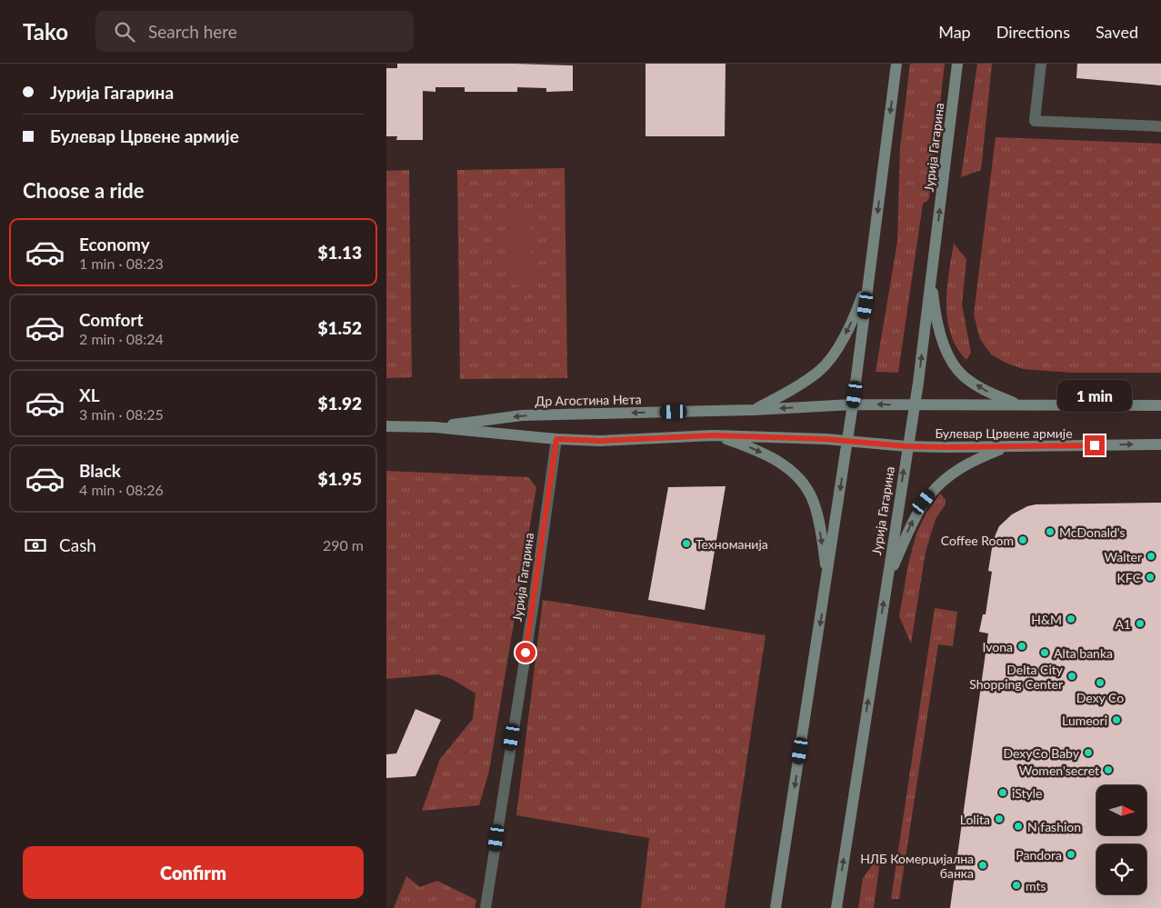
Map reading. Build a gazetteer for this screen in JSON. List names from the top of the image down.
{
  "streets": {
    "main road": ["Јурија Гагарина", "Др Агостина Нета", "Булевар Црвене армије"]
  },
  "crossings": [
    ["Јурија Гагарина", "Др Агостина Нета"],
    ["Јурија Гагарина", "Булевар Црвене армије"],
    ["Др Агостина Нета", "Булевар Црвене армије"]
  ],
  "places": [
    "McDonald's",
    "Coffee Room",
    "Техноманија",
    "Walter",
    "KFC",
    "H&M",
    "A1",
    "Ivona",
    "Alta banka",
    "Delta City Shopping Center",
    "Dexy Co",
    "Lumeori",
    "DexyCo Baby",
    "Women'secret",
    "iStyle",
    "Lolita",
    "N fashion",
    "Pandora",
    "НЛБ Комерцијална банка",
    "mts"
  ],
  "north": "right",
  "page": {
    "header": "Tako",
    "search": "Search here",
    "nav": ["Map", "Directions", "Saved"],
    "banner": ["Јурија Гагарина", "Булевар Црвене армије"],
    "heading": "Choose a ride",
    "list": [
      {
        "name": "Economy",
        "note": "1 min · 08:23",
        "value": "$1.13"
      },
      {
        "name": "Comfort",
        "note": "2 min · 08:24",
        "value": "$1.52"
      },
      {
        "name": "XL",
        "note": "3 min · 08:25",
        "value": "$1.92"
      },
      {
        "name": "Black",
        "note": "4 min · 08:26",
        "value": "$1.95"
      }
    ],
    "bubble": "1 min",
    "pay": ["Cash", "290 m"],
    "buttons": "Confirm"
  }
}
